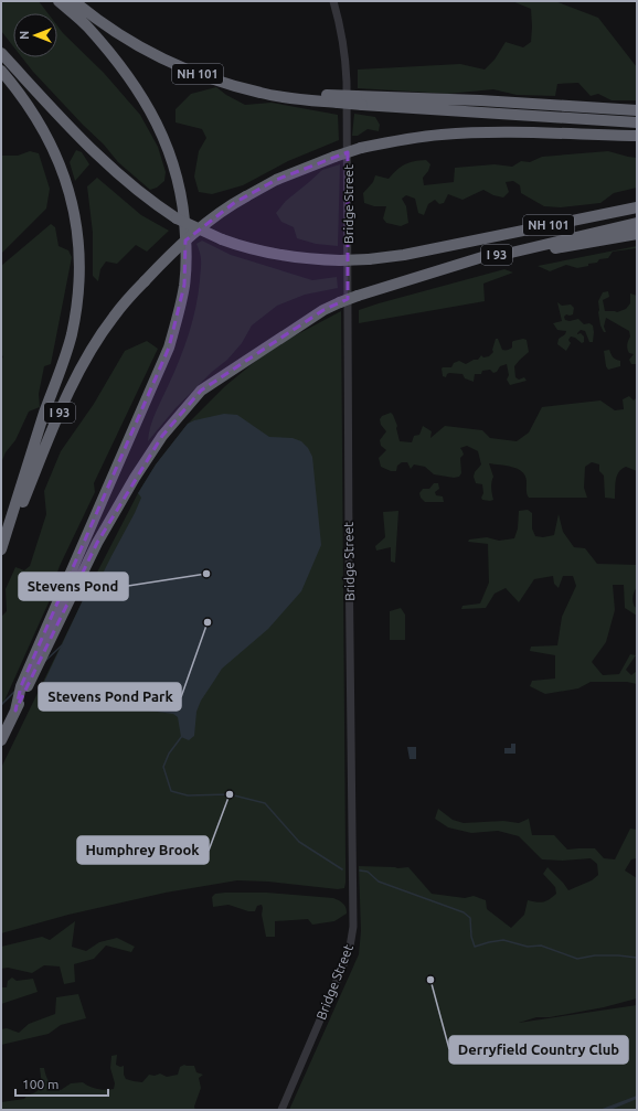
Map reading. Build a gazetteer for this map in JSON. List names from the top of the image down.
{
  "streets": {
    "highway": ["NH 101", "I 93"],
    "street": ["Bridge Street"]
  },
  "places": [
    "Stevens Pond",
    "Stevens Pond Park",
    "Humphrey Brook",
    "Derryfield Country Club"
  ],
  "scale_bar": "100 m",
  "north": "left"
}
